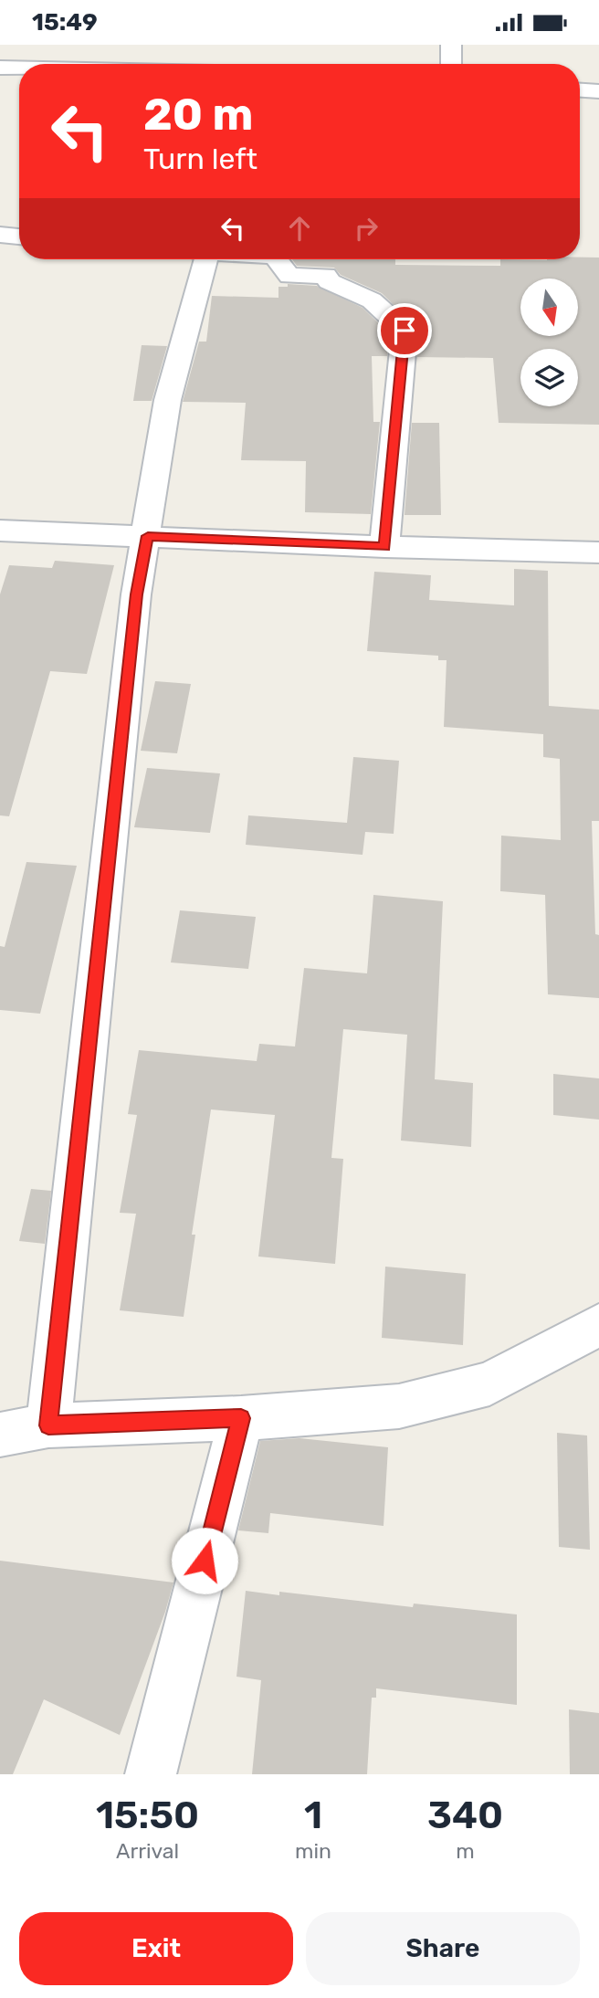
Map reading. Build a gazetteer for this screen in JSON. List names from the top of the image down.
{
  "north": "bottom",
  "page": {
    "status": "15:49",
    "turn": ["20 m", "Turn left"],
    "eta": [
      "15:50",
      "Arrival",
      "1",
      "min",
      "340",
      "m"
    ],
    "buttons": ["Exit", "Share"]
  }
}
